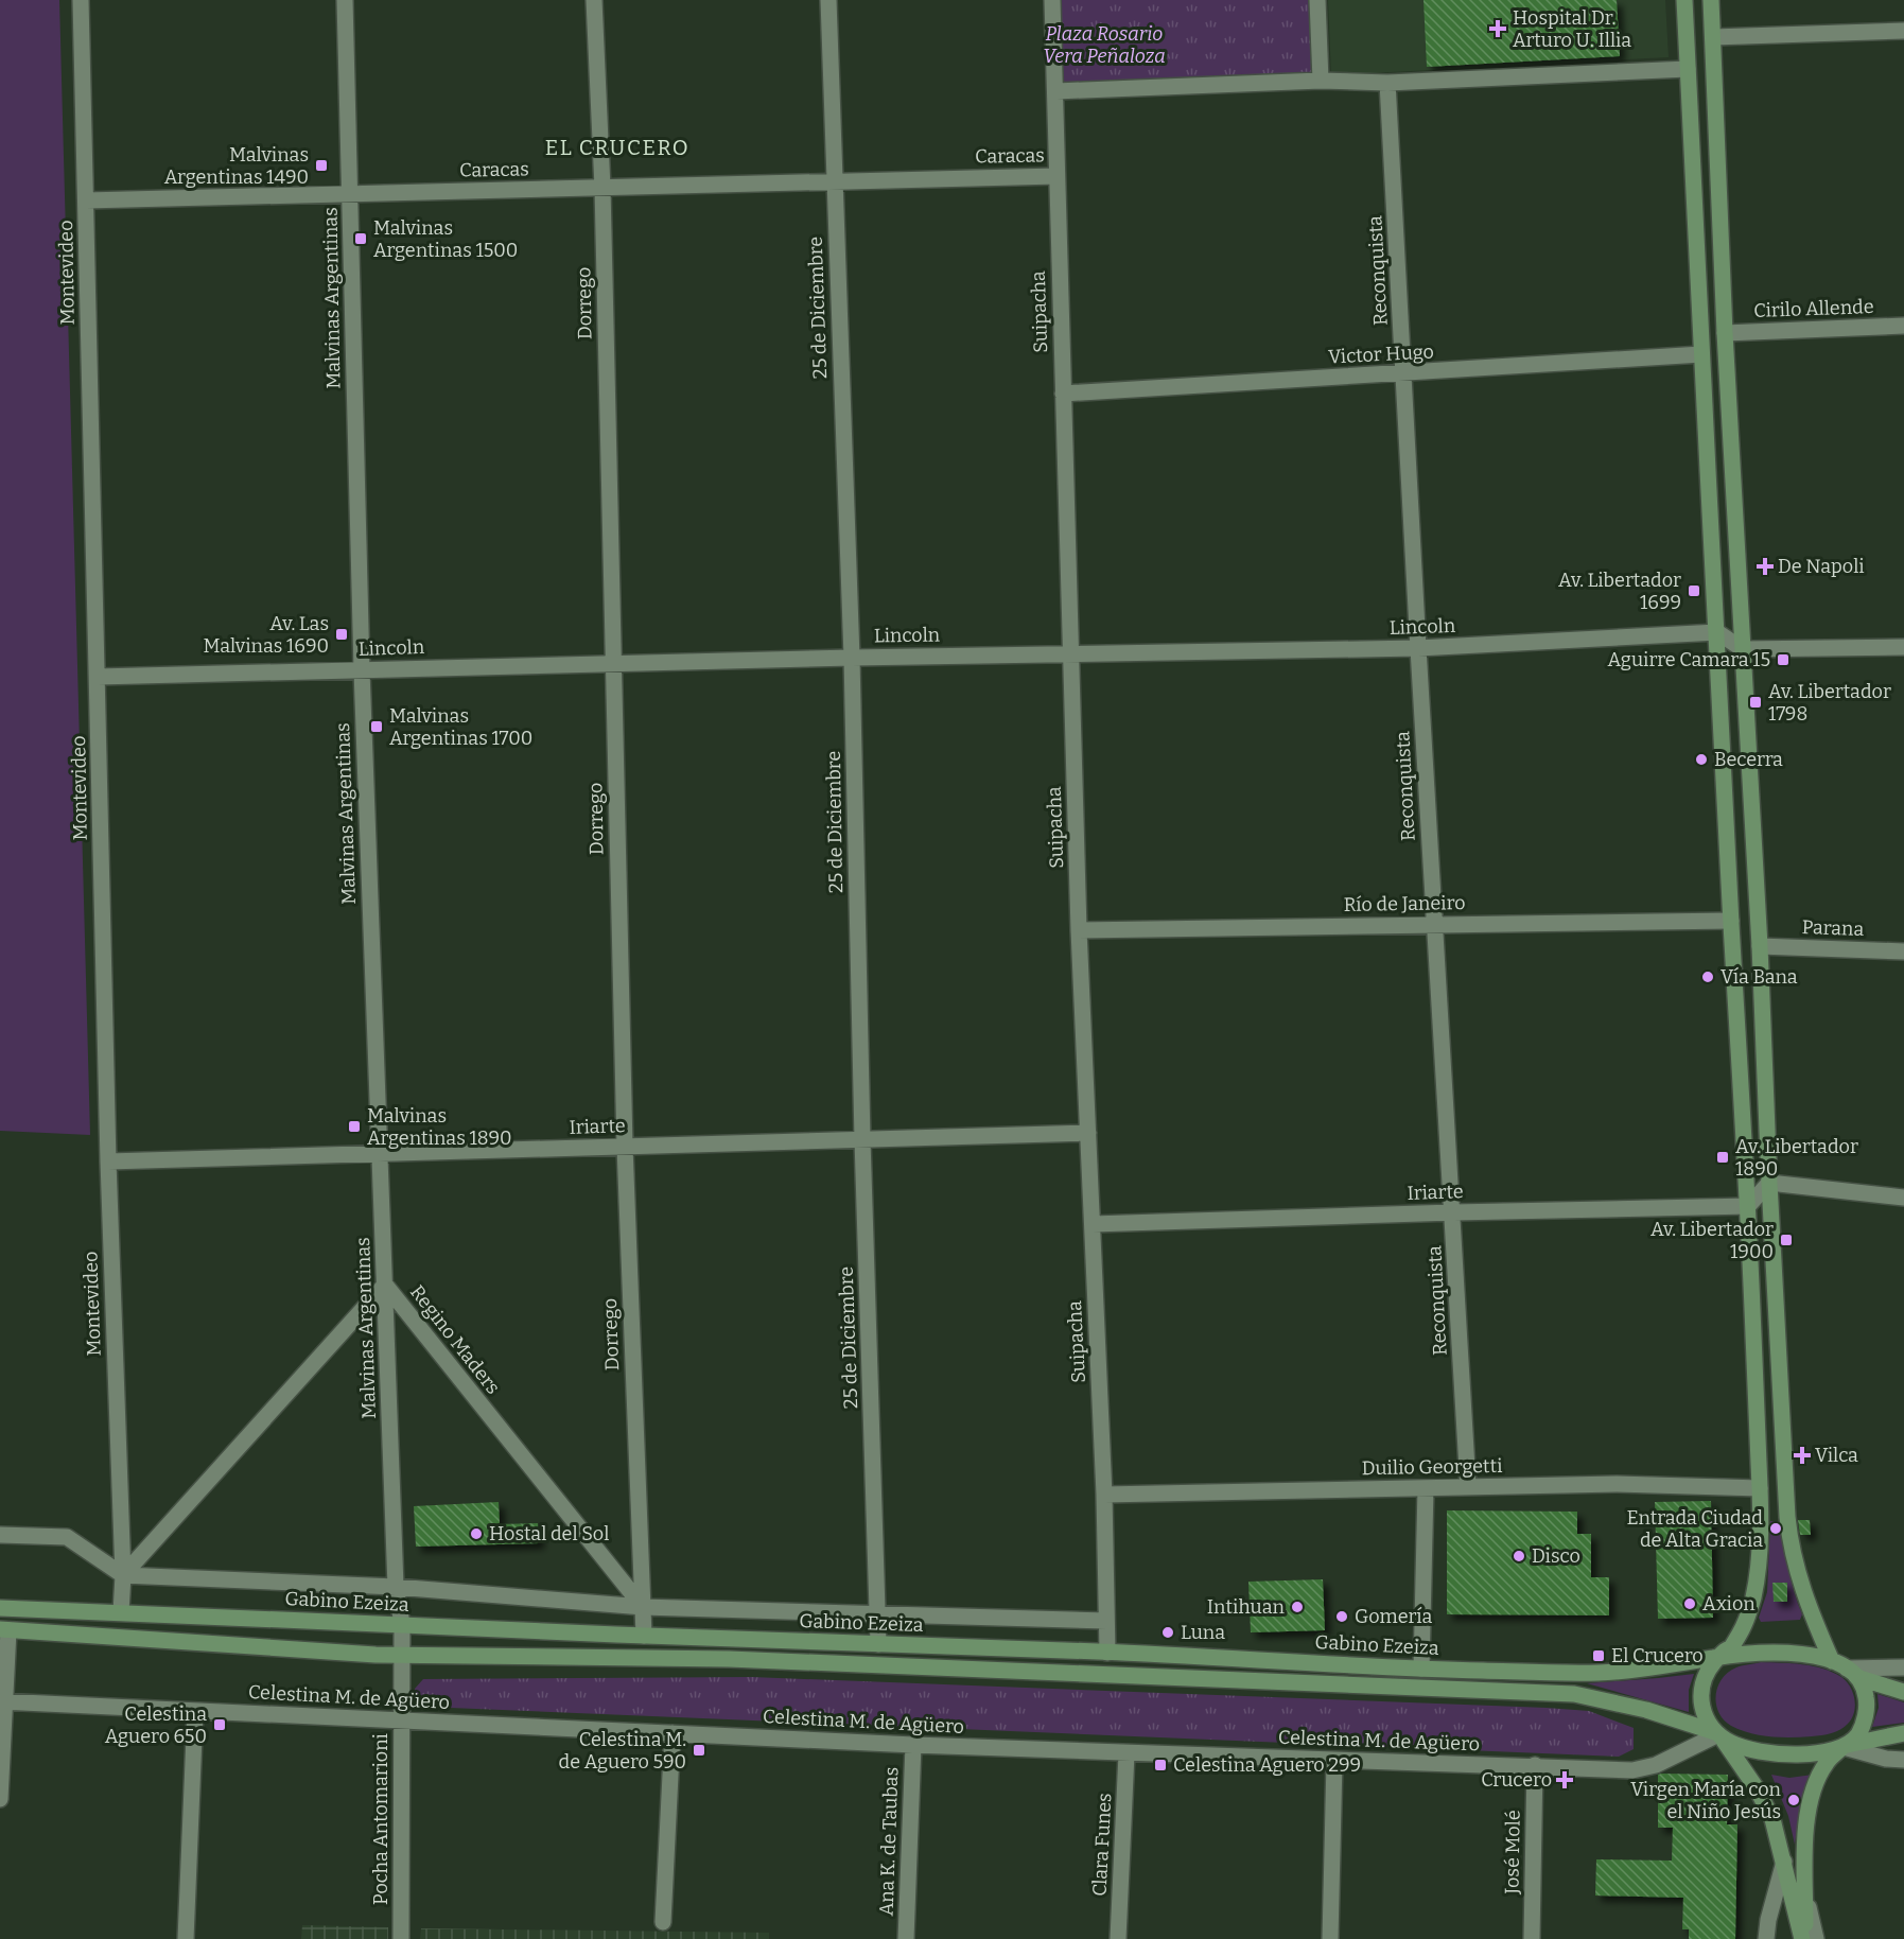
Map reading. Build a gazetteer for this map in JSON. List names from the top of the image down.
{
  "streets": {
    "main road": ["Gabino Ezeiza"],
    "street": [
      "Caracas",
      "Reconquista",
      "Montevideo",
      "Malvinas Argentinas",
      "Dorrego",
      "25 de Diciembre",
      "Cirilo Allende",
      "Suipacha",
      "Victor Hugo",
      "Lincoln",
      "Río de Janeiro",
      "Parana",
      "Iriarte",
      "Regino Maders",
      "Duilio Georgetti",
      "Celestina M. de Agüero",
      "Pocha Antomarioni",
      "Ana K. de Taubas",
      "Clara Funes",
      "José Molé"
    ]
  },
  "crossings": [
    ["Caracas", "Montevideo"],
    ["Caracas", "Malvinas Argentinas"],
    ["Caracas", "Dorrego"],
    ["Caracas", "25 de Diciembre"],
    ["Caracas", "Suipacha"],
    ["Reconquista", "Victor Hugo"],
    ["Reconquista", "Lincoln"],
    ["Reconquista", "Río de Janeiro"],
    ["Reconquista", "Iriarte"],
    ["Reconquista", "Duilio Georgetti"],
    ["Montevideo", "Lincoln"],
    ["Montevideo", "Iriarte"],
    ["Montevideo", "Regino Maders"],
    ["Montevideo", "Gabino Ezeiza"],
    ["Malvinas Argentinas", "Lincoln"],
    ["Malvinas Argentinas", "Iriarte"],
    ["Malvinas Argentinas", "Regino Maders"],
    ["Malvinas Argentinas", "Gabino Ezeiza"],
    ["Malvinas Argentinas", "Pocha Antomarioni"],
    ["Dorrego", "Lincoln"],
    ["Dorrego", "Iriarte"],
    ["Dorrego", "Regino Maders"],
    ["Dorrego", "Gabino Ezeiza"],
    ["25 de Diciembre", "Lincoln"],
    ["25 de Diciembre", "Iriarte"],
    ["25 de Diciembre", "Gabino Ezeiza"],
    ["Suipacha", "Victor Hugo"],
    ["Suipacha", "Lincoln"],
    ["Suipacha", "Río de Janeiro"],
    ["Suipacha", "Iriarte"],
    ["Suipacha", "Duilio Georgetti"],
    ["Suipacha", "Gabino Ezeiza"],
    ["Gabino Ezeiza", "Celestina M. de Agüero"],
    ["Gabino Ezeiza", "Pocha Antomarioni"],
    ["Celestina M. de Agüero", "Pocha Antomarioni"],
    ["Celestina M. de Agüero", "Ana K. de Taubas"],
    ["Celestina M. de Agüero", "Clara Funes"],
    ["Celestina M. de Agüero", "José Molé"]
  ],
  "districts": ["EL CRUCERO"],
  "parks": ["Plaza Rosario Vera Peñaloza"],
  "places": {
    "health": [
      "Hospital Dr. Arturo U. Illia",
      "De Napoli",
      "Vilca",
      "Crucero"
    ],
    "transit": [
      "Malvinas Argentinas 1490",
      "Malvinas Argentinas 1500",
      "Av. Libertador 1699",
      "Av. Las Malvinas 1690",
      "Aguirre Camara 15",
      "Av. Libertador 1798",
      "Malvinas Argentinas 1700",
      "Malvinas Argentinas 1890",
      "Av. Libertador 1890",
      "Av. Libertador 1900",
      "El Crucero",
      "Celestina Aguero 650",
      "Celestina M. de Aguero 590",
      "Celestina Aguero 299"
    ],
    "other": [
      "Becerra",
      "Vía Bana",
      "Entrada Ciudad de Alta Gracia",
      "Hostal del Sol",
      "Disco",
      "Axion",
      "Intihuan",
      "Gomería",
      "Luna",
      "Virgen María con el Niño Jesús"
    ]
  }
}
